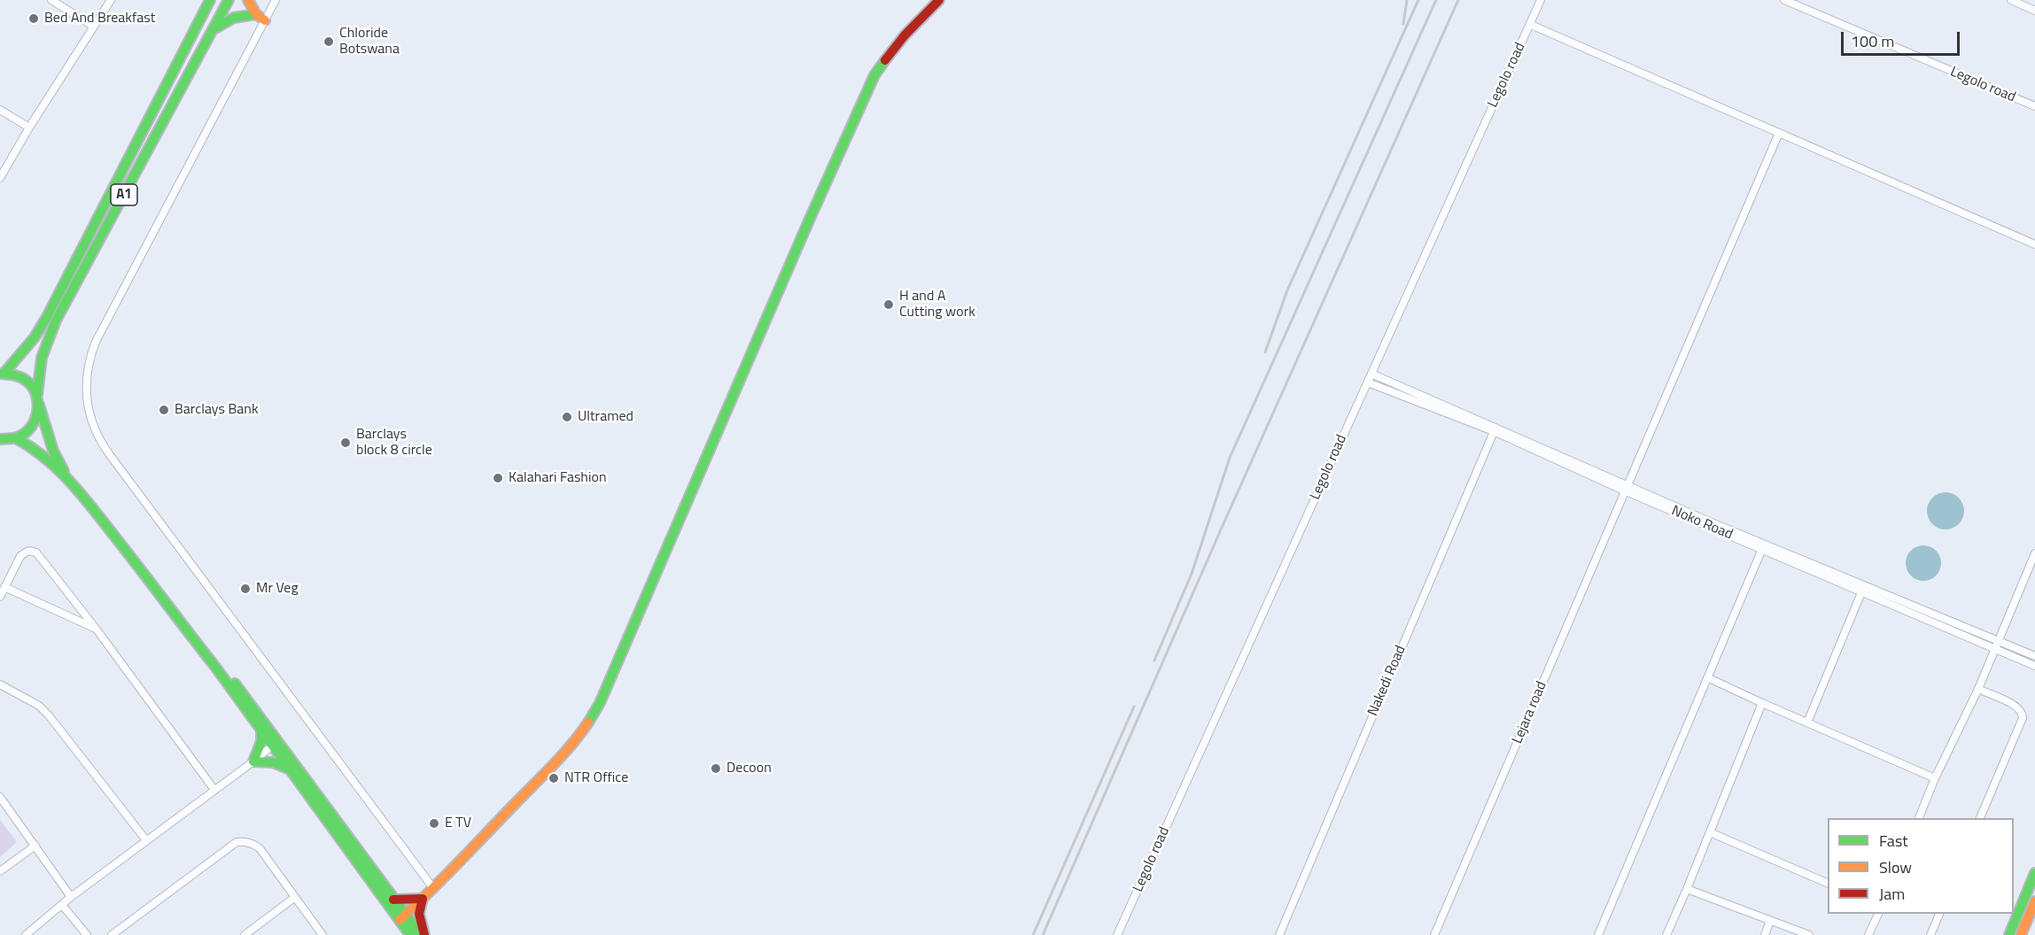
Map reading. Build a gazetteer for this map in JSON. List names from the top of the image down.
{
  "streets": {
    "main road": ["A1"],
    "street": [
      "Legolo road",
      "Noko Road",
      "Nakedi Road",
      "Lejara road"
    ]
  },
  "crossings": [
    ["Legolo road", "Noko Road"],
    ["Noko Road", "Nakedi Road"],
    ["Noko Road", "Lejara road"]
  ],
  "places": [
    "Bed And Breakfast",
    "Chloride Botswana",
    "H and A Cutting work",
    "Barclays Bank",
    "Ultramed",
    "Barclays block 8 circle",
    "Kalahari Fashion",
    "Mr Veg",
    "Decoon",
    "NTR Office",
    "E TV"
  ],
  "legend": ["Fast", "Slow", "Jam"],
  "scale_bar": "100 m"
}
